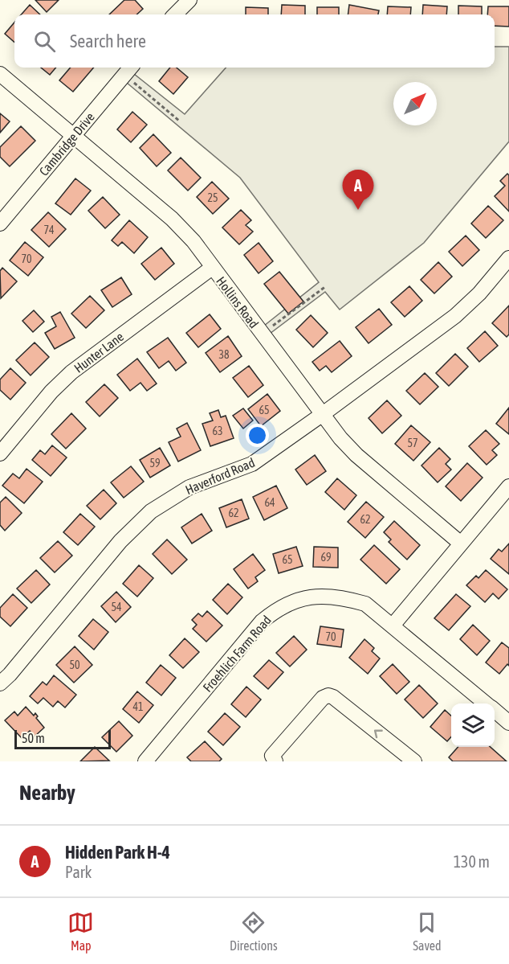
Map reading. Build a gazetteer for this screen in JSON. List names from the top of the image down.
{
  "streets": {
    "street": [
      "Cambridge Drive",
      "Hollins Road",
      "Hunter Lane",
      "Haverford Road",
      "Froehlich Farm Road"
    ]
  },
  "crossings": [
    ["Cambridge Drive", "Hollins Road"],
    ["Hollins Road", "Hunter Lane"],
    ["Hollins Road", "Haverford Road"]
  ],
  "house_numbers": [
    "25",
    "74",
    "70",
    "38",
    "65",
    "63",
    "57",
    "59",
    "64",
    "62",
    "62",
    "69",
    "65",
    "54",
    "70",
    "50",
    "41"
  ],
  "scale_bar": "50 m",
  "north": "top right",
  "page": {
    "search": "Search here",
    "pins": "A",
    "scale": "50 m",
    "heading": "Nearby",
    "list": [
      {
        "mark": "A",
        "name": "Hidden Park H-4",
        "note": "Park",
        "value": "130 m"
      }
    ],
    "nav": ["Map", "Directions", "Saved"]
  }
}
